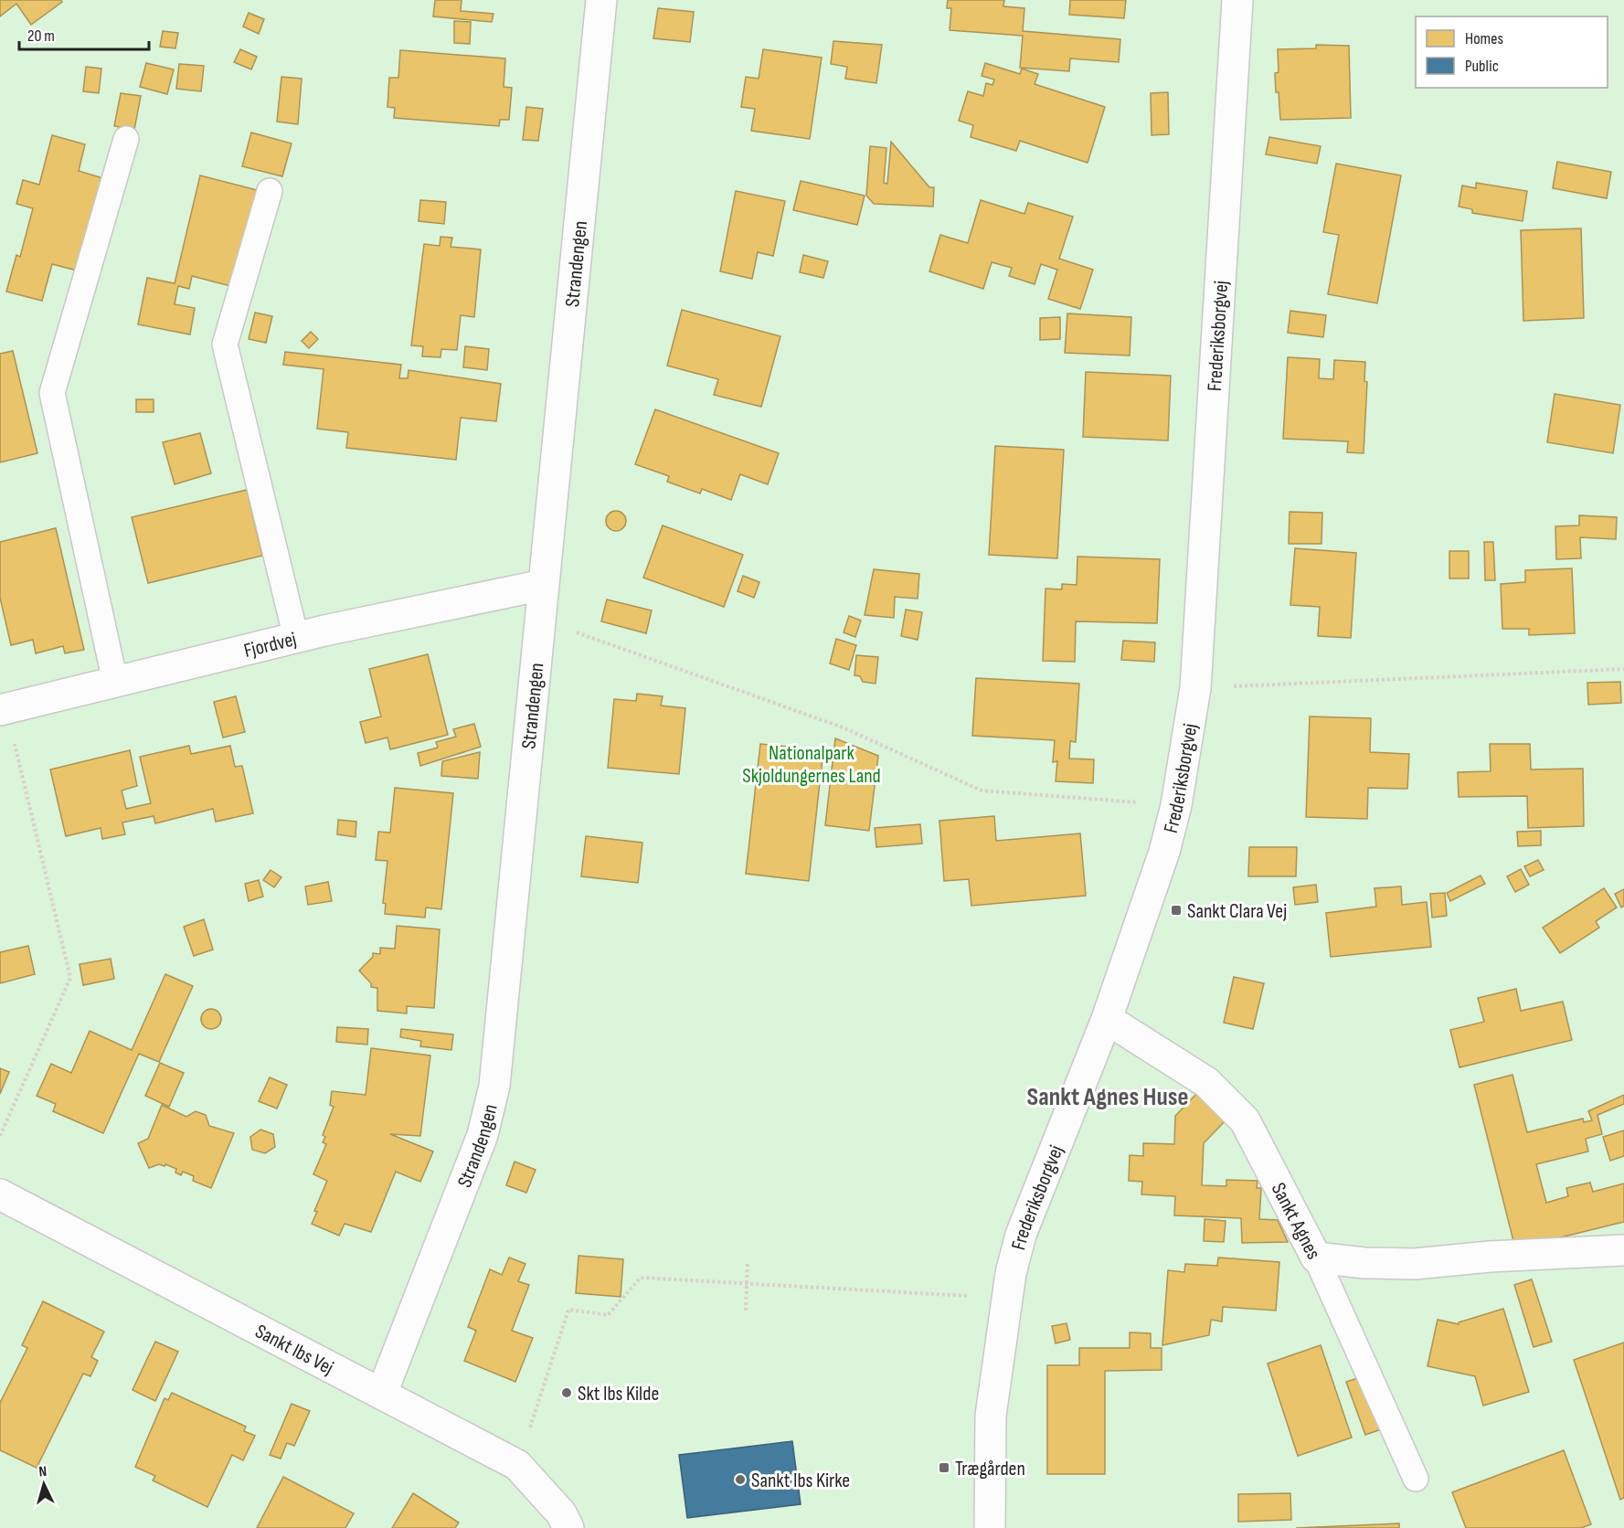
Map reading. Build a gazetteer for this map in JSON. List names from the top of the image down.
{
  "streets": {
    "street": [
      "Strandengen",
      "Frederiksborgvej",
      "Fjordvej",
      "Sankt Agnes",
      "Sankt Ibs Vej"
    ]
  },
  "crossings": [
    ["Strandengen", "Fjordvej"],
    ["Strandengen", "Sankt Ibs Vej"],
    ["Frederiksborgvej", "Sankt Agnes"]
  ],
  "districts": ["Sankt Agnes Huse"],
  "parks": ["Nationalpark Skjoldungernes Land"],
  "places": {
    "transit": ["Sankt Clara Vej", "Trægården"],
    "other": ["Skt Ibs Kilde", "Sankt Ibs Kirke"]
  },
  "legend": ["Homes", "Public"],
  "scale_bar": "20 m",
  "north": "top"
}
